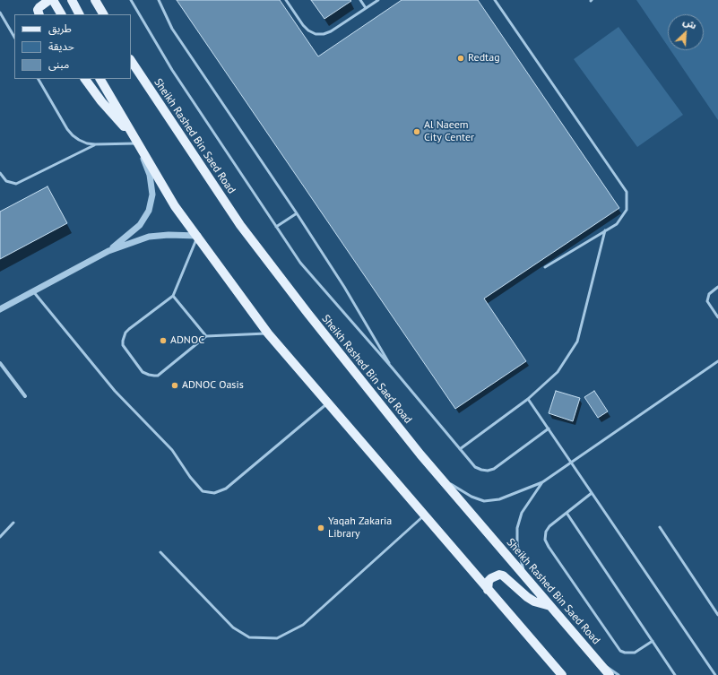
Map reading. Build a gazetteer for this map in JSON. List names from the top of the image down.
{
  "streets": {
    "main road": ["Sheikh Rashed Bin Saed Road"]
  },
  "places": [
    "Redtag",
    "Al Naeem City Center",
    "ADNOC",
    "ADNOC Oasis",
    "Yaqah Zakaria Library"
  ],
  "legend": ["طريق", "حديقة", "مبنى"],
  "north": "top right"
}
